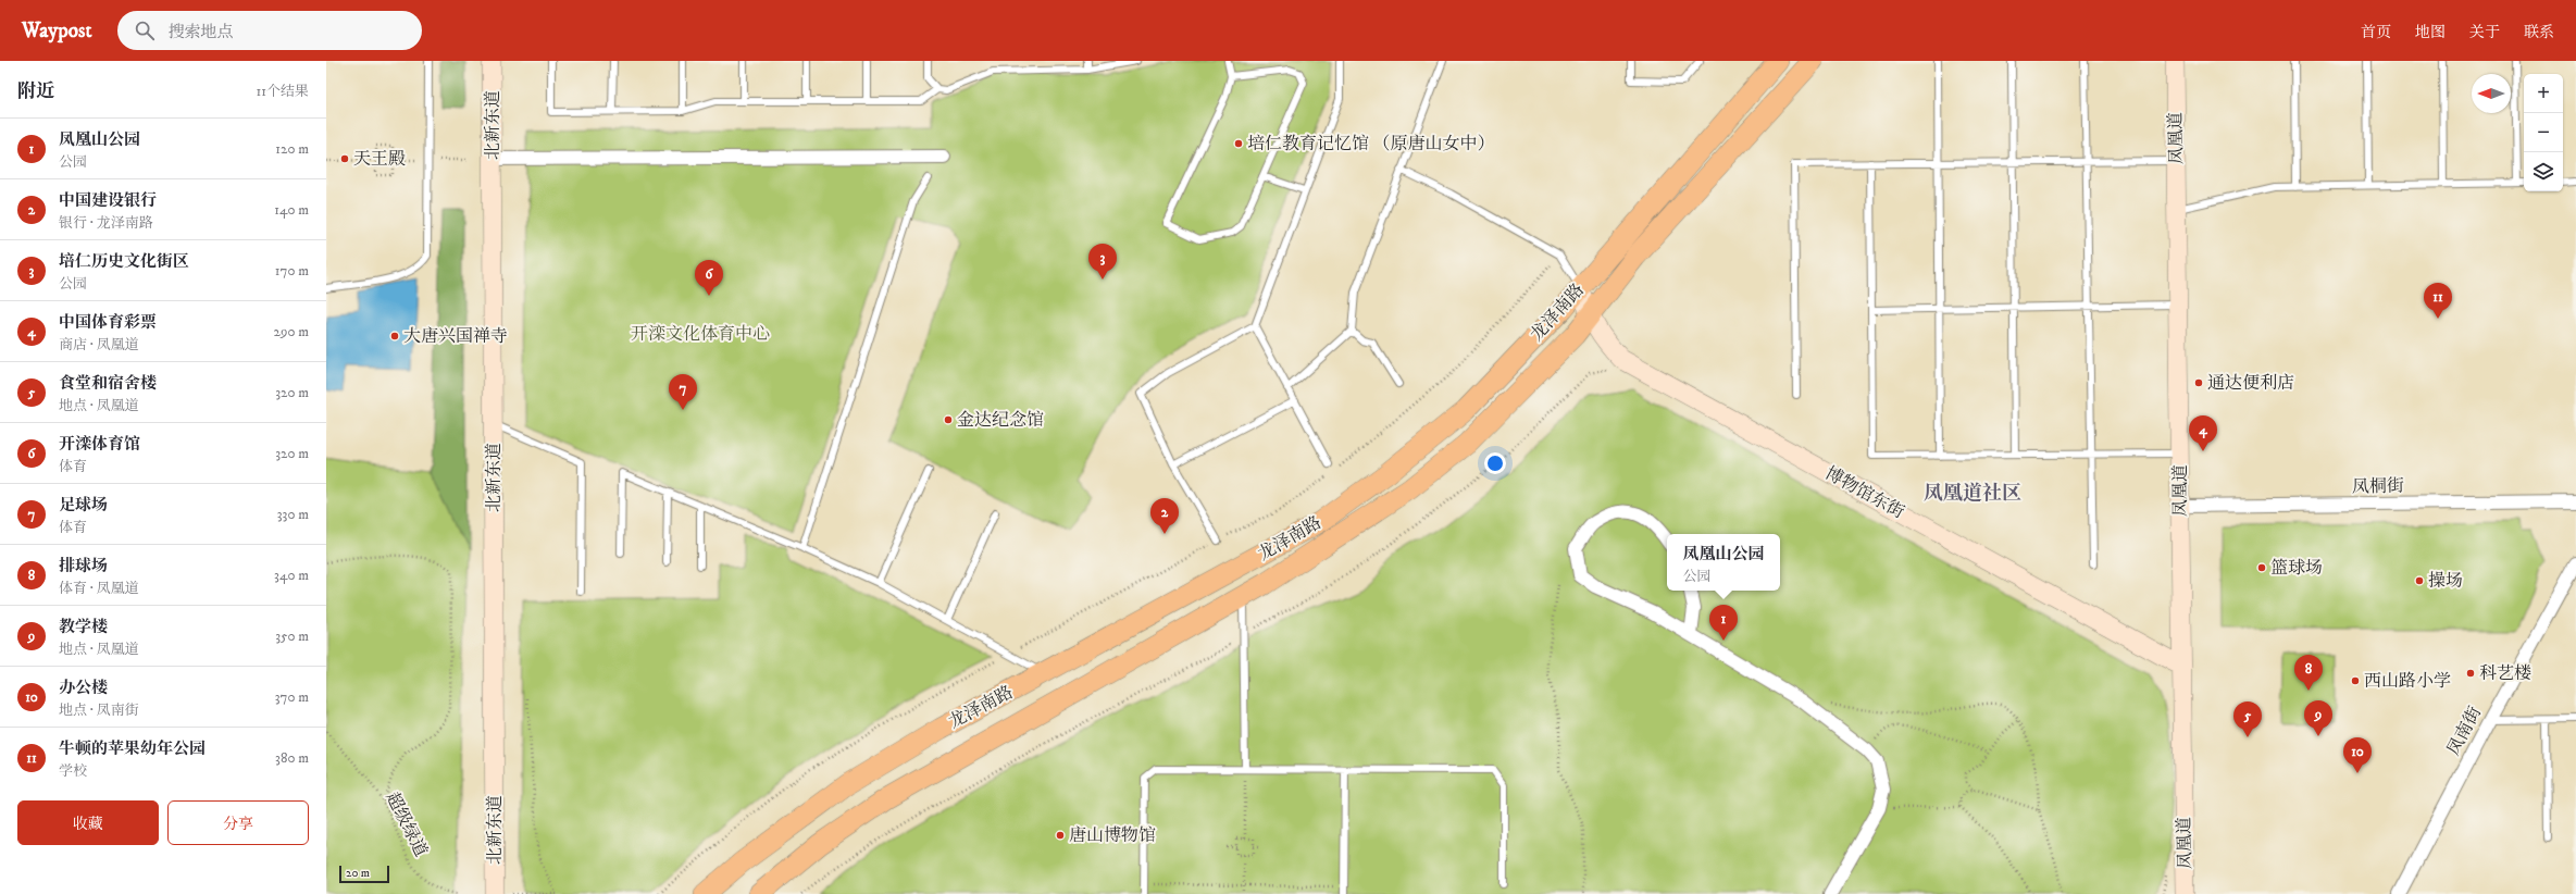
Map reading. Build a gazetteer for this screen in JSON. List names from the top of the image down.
{
  "streets": {
    "main road": ["龙泽南路"],
    "street": [
      "北新东道",
      "凤凰道",
      "凤桐街",
      "博物馆东街",
      "凤南街"
    ],
    "path": ["超级绿道"]
  },
  "crossings": [
    ["凤凰道", "凤桐街"],
    ["凤凰道", "博物馆东街"],
    ["龙泽南路", "博物馆东街"]
  ],
  "districts": ["凤凰道社区"],
  "parks": ["开滦文化体育中心"],
  "places": [
    "培仁教育记忆馆 （原唐山女中）",
    "天王殿",
    "大唐兴国禅寺",
    "通达便利店",
    "金达纪念馆",
    "篮球场",
    "操场",
    "科艺楼",
    "西山路小学",
    "唐山博物馆"
  ],
  "scale_bar": "20 m",
  "north": "left",
  "page": {
    "header": "Waypost",
    "search": "搜索地点",
    "nav": [
      "首页",
      "地图",
      "关于",
      "联系"
    ],
    "heading": ["附近", "11个结果"],
    "map_buttons": ["+", "−"],
    "list": [
      {
        "mark": "1",
        "name": "凤凰山公园",
        "note": "公园",
        "value": "120 m"
      },
      {
        "mark": "2",
        "name": "中国建设银行",
        "note": "银行 · 龙泽南路",
        "value": "140 m"
      },
      {
        "mark": "3",
        "name": "培仁历史文化街区",
        "note": "公园",
        "value": "170 m"
      },
      {
        "mark": "4",
        "name": "中国体育彩票",
        "note": "商店 · 凤凰道",
        "value": "290 m"
      },
      {
        "mark": "5",
        "name": "食堂和宿舍楼",
        "note": "地点 · 凤凰道",
        "value": "320 m"
      },
      {
        "mark": "6",
        "name": "开滦体育馆",
        "note": "体育",
        "value": "320 m"
      },
      {
        "mark": "7",
        "name": "足球场",
        "note": "体育",
        "value": "330 m"
      },
      {
        "mark": "8",
        "name": "排球场",
        "note": "体育 · 凤凰道",
        "value": "340 m"
      },
      {
        "mark": "9",
        "name": "教学楼",
        "note": "地点 · 凤凰道",
        "value": "350 m"
      },
      {
        "mark": "10",
        "name": "办公楼",
        "note": "地点 · 凤南街",
        "value": "370 m"
      },
      {
        "mark": "11",
        "name": "牛顿的苹果幼年公园",
        "note": "学校",
        "value": "380 m"
      }
    ],
    "pins": [
      "3",
      "6",
      "11",
      "7",
      "4",
      "2",
      "1",
      "8",
      "9",
      "5",
      "10"
    ],
    "popup": ["凤凰山公园", "公园"],
    "buttons": ["收藏", "分享"],
    "scale": "20 m"
  }
}
